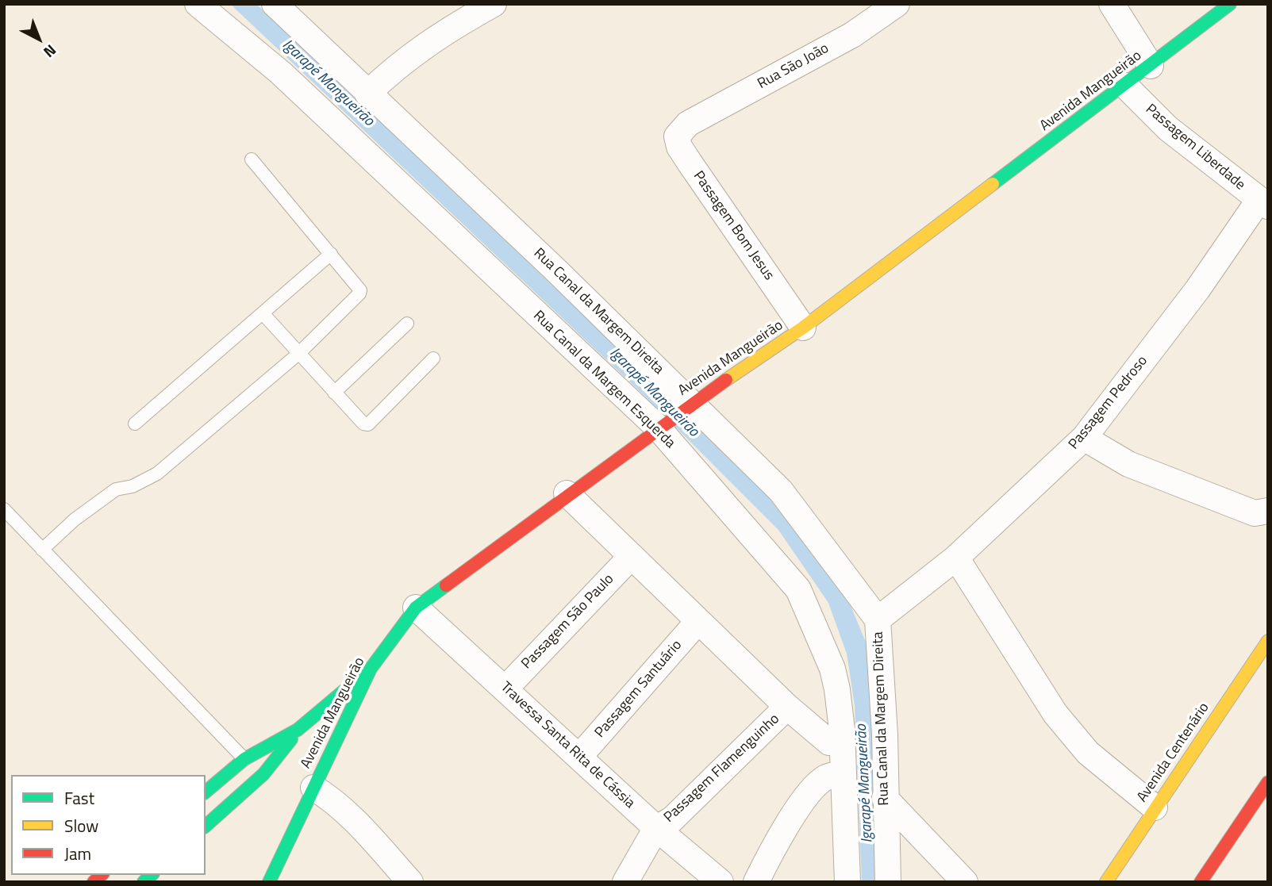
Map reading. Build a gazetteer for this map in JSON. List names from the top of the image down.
{
  "streets": {
    "street": [
      "Rua São João",
      "Avenida Mangueirão",
      "Passagem Liberdade",
      "Passagem Bom Jesus",
      "Rua Canal da Margem Direita",
      "Rua Canal da Margem Esquerda",
      "Passagem Pedroso",
      "Passagem São Paulo",
      "Passagem Santuário",
      "Travessa Santa Rita de Cássia",
      "Avenida Centenário",
      "Passagem Flamenguinho"
    ]
  },
  "crossings": [
    ["Rua São João", "Passagem Bom Jesus"],
    ["Avenida Mangueirão", "Passagem Liberdade"],
    ["Avenida Mangueirão", "Passagem Bom Jesus"],
    ["Avenida Mangueirão", "Rua Canal da Margem Direita"],
    ["Avenida Mangueirão", "Rua Canal da Margem Esquerda"],
    ["Avenida Mangueirão", "Travessa Santa Rita de Cássia"],
    ["Passagem Liberdade", "Passagem Pedroso"],
    ["Rua Canal da Margem Direita", "Passagem Pedroso"],
    ["Passagem São Paulo", "Travessa Santa Rita de Cássia"],
    ["Passagem Santuário", "Travessa Santa Rita de Cássia"],
    ["Travessa Santa Rita de Cássia", "Passagem Flamenguinho"]
  ],
  "water": ["Igarapé Mangueirão"],
  "legend": ["Fast", "Slow", "Jam"],
  "north": "bottom right"
}
